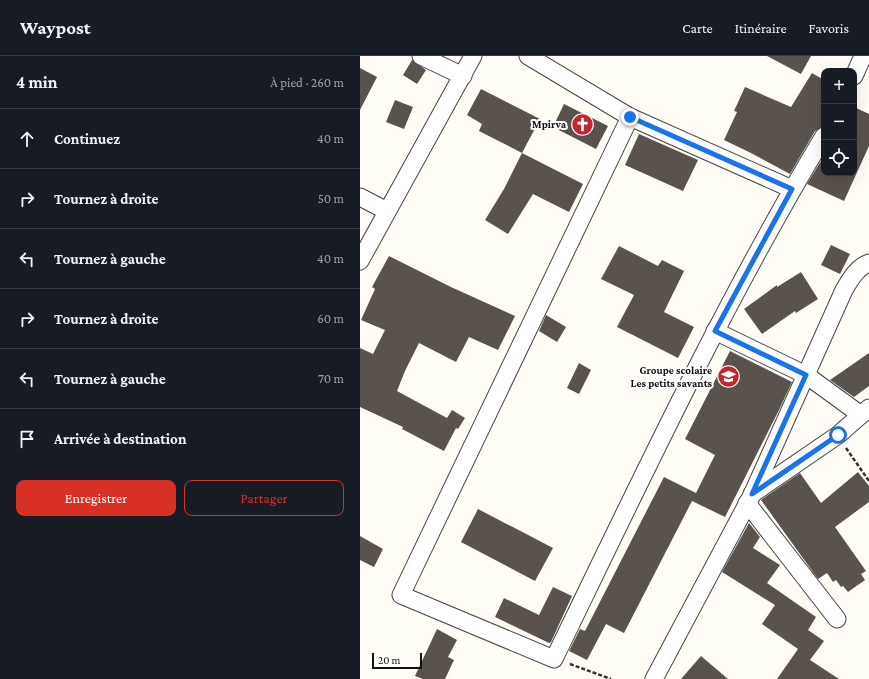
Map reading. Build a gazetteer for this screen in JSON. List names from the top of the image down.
{
  "places": {
    "church": ["Mpirva"],
    "school or university": ["Groupe scolaire Les petits savants"]
  },
  "scale_bar": "20 m",
  "page": {
    "header": "Waypost",
    "nav": ["Carte", "Itinéraire", "Favoris"],
    "heading": ["4 min", "À pied · 260 m"],
    "map_buttons": ["+", "−"],
    "list": [
      ["Continuez", "40 m"],
      ["Tournez à droite", "50 m"],
      ["Tournez à gauche", "40 m"],
      ["Tournez à droite", "60 m"],
      ["Tournez à gauche", "70 m"],
      "Arrivée à destination"
    ],
    "buttons": ["Enregistrer", "Partager"],
    "scale": "20 m"
  }
}
